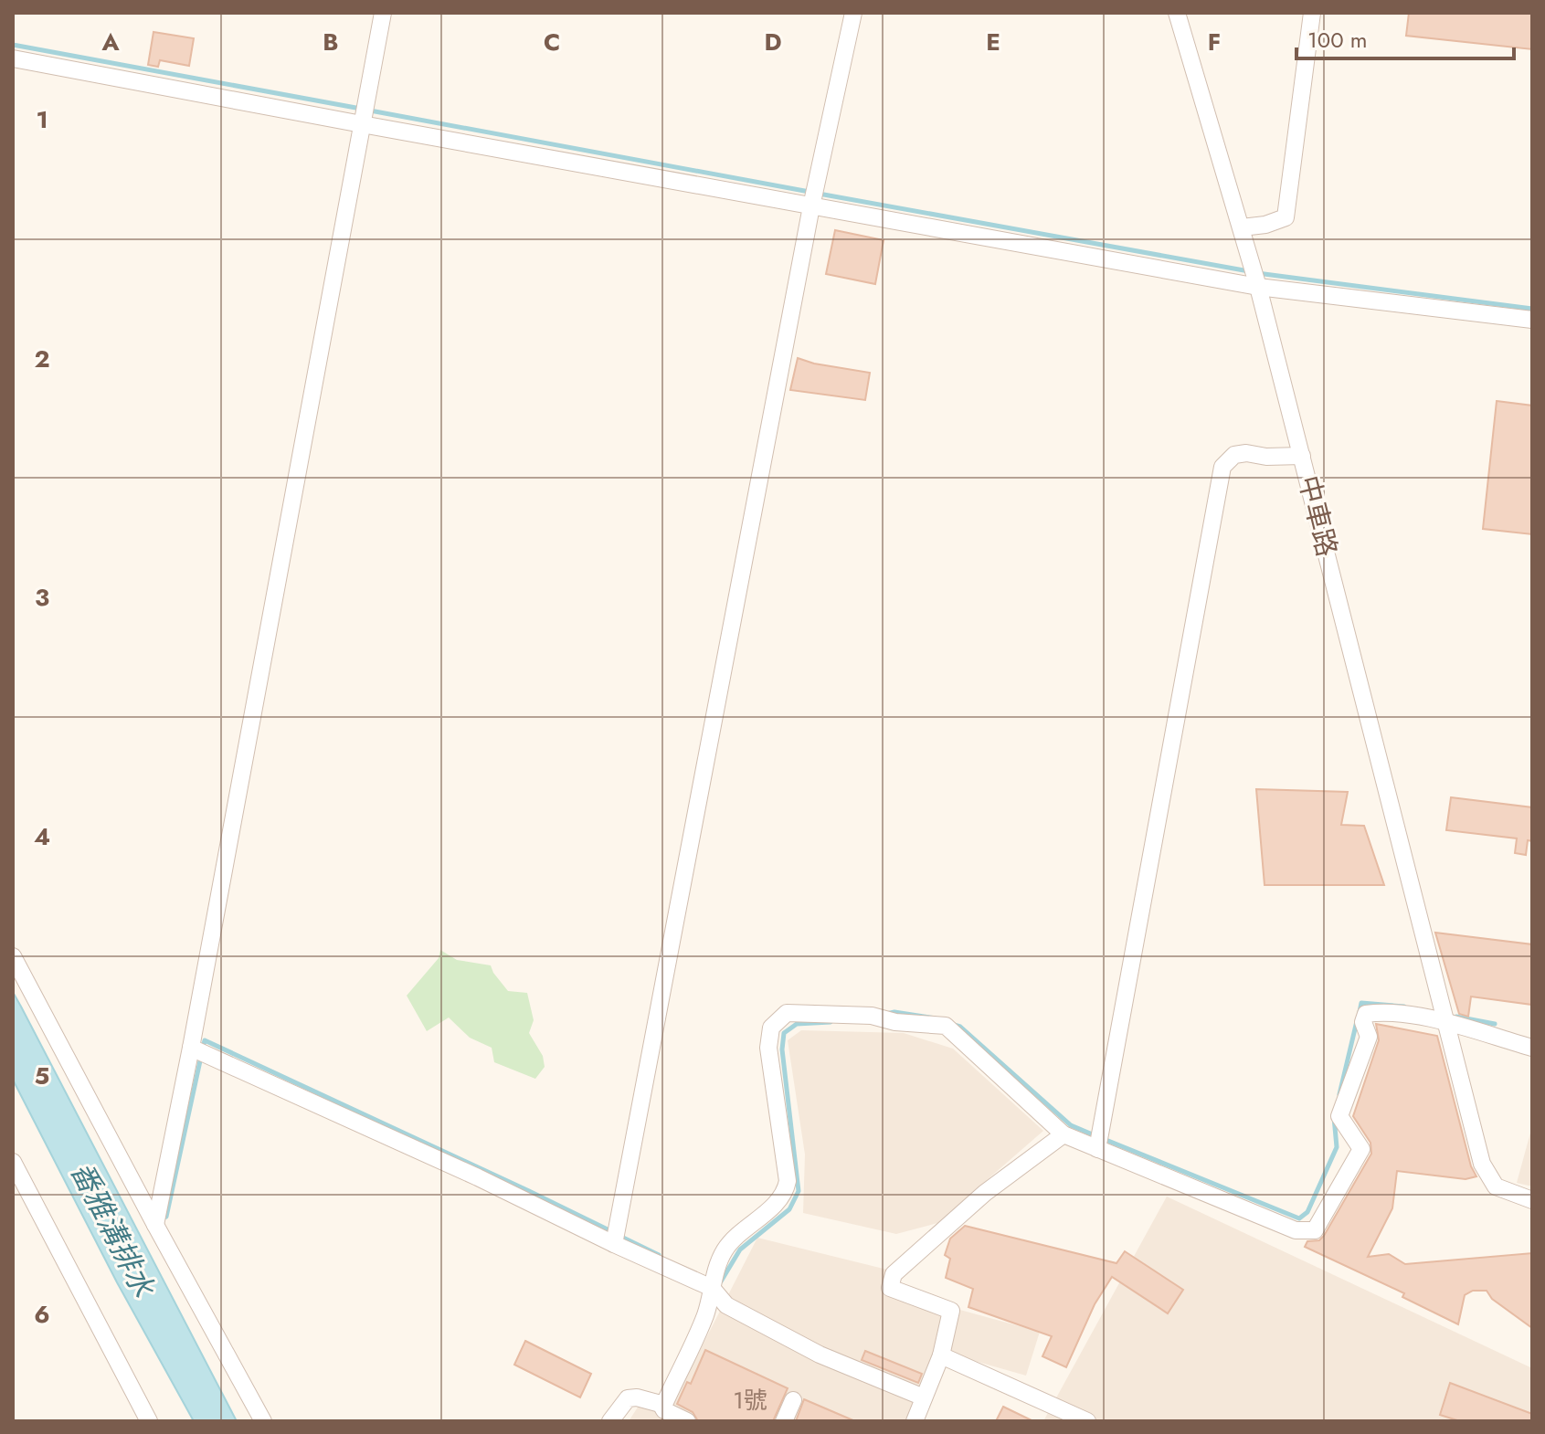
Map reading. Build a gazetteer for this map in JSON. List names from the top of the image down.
{
  "streets": {
    "street": ["中車路"]
  },
  "water": ["番雅溝排水"],
  "house_numbers": ["1號"],
  "scale_bar": "100 m",
  "grid": {
    "columns": [
      "A",
      "B",
      "C",
      "D",
      "E",
      "F"
    ],
    "rows": [
      "1",
      "2",
      "3",
      "4",
      "5",
      "6"
    ]
  }
}
